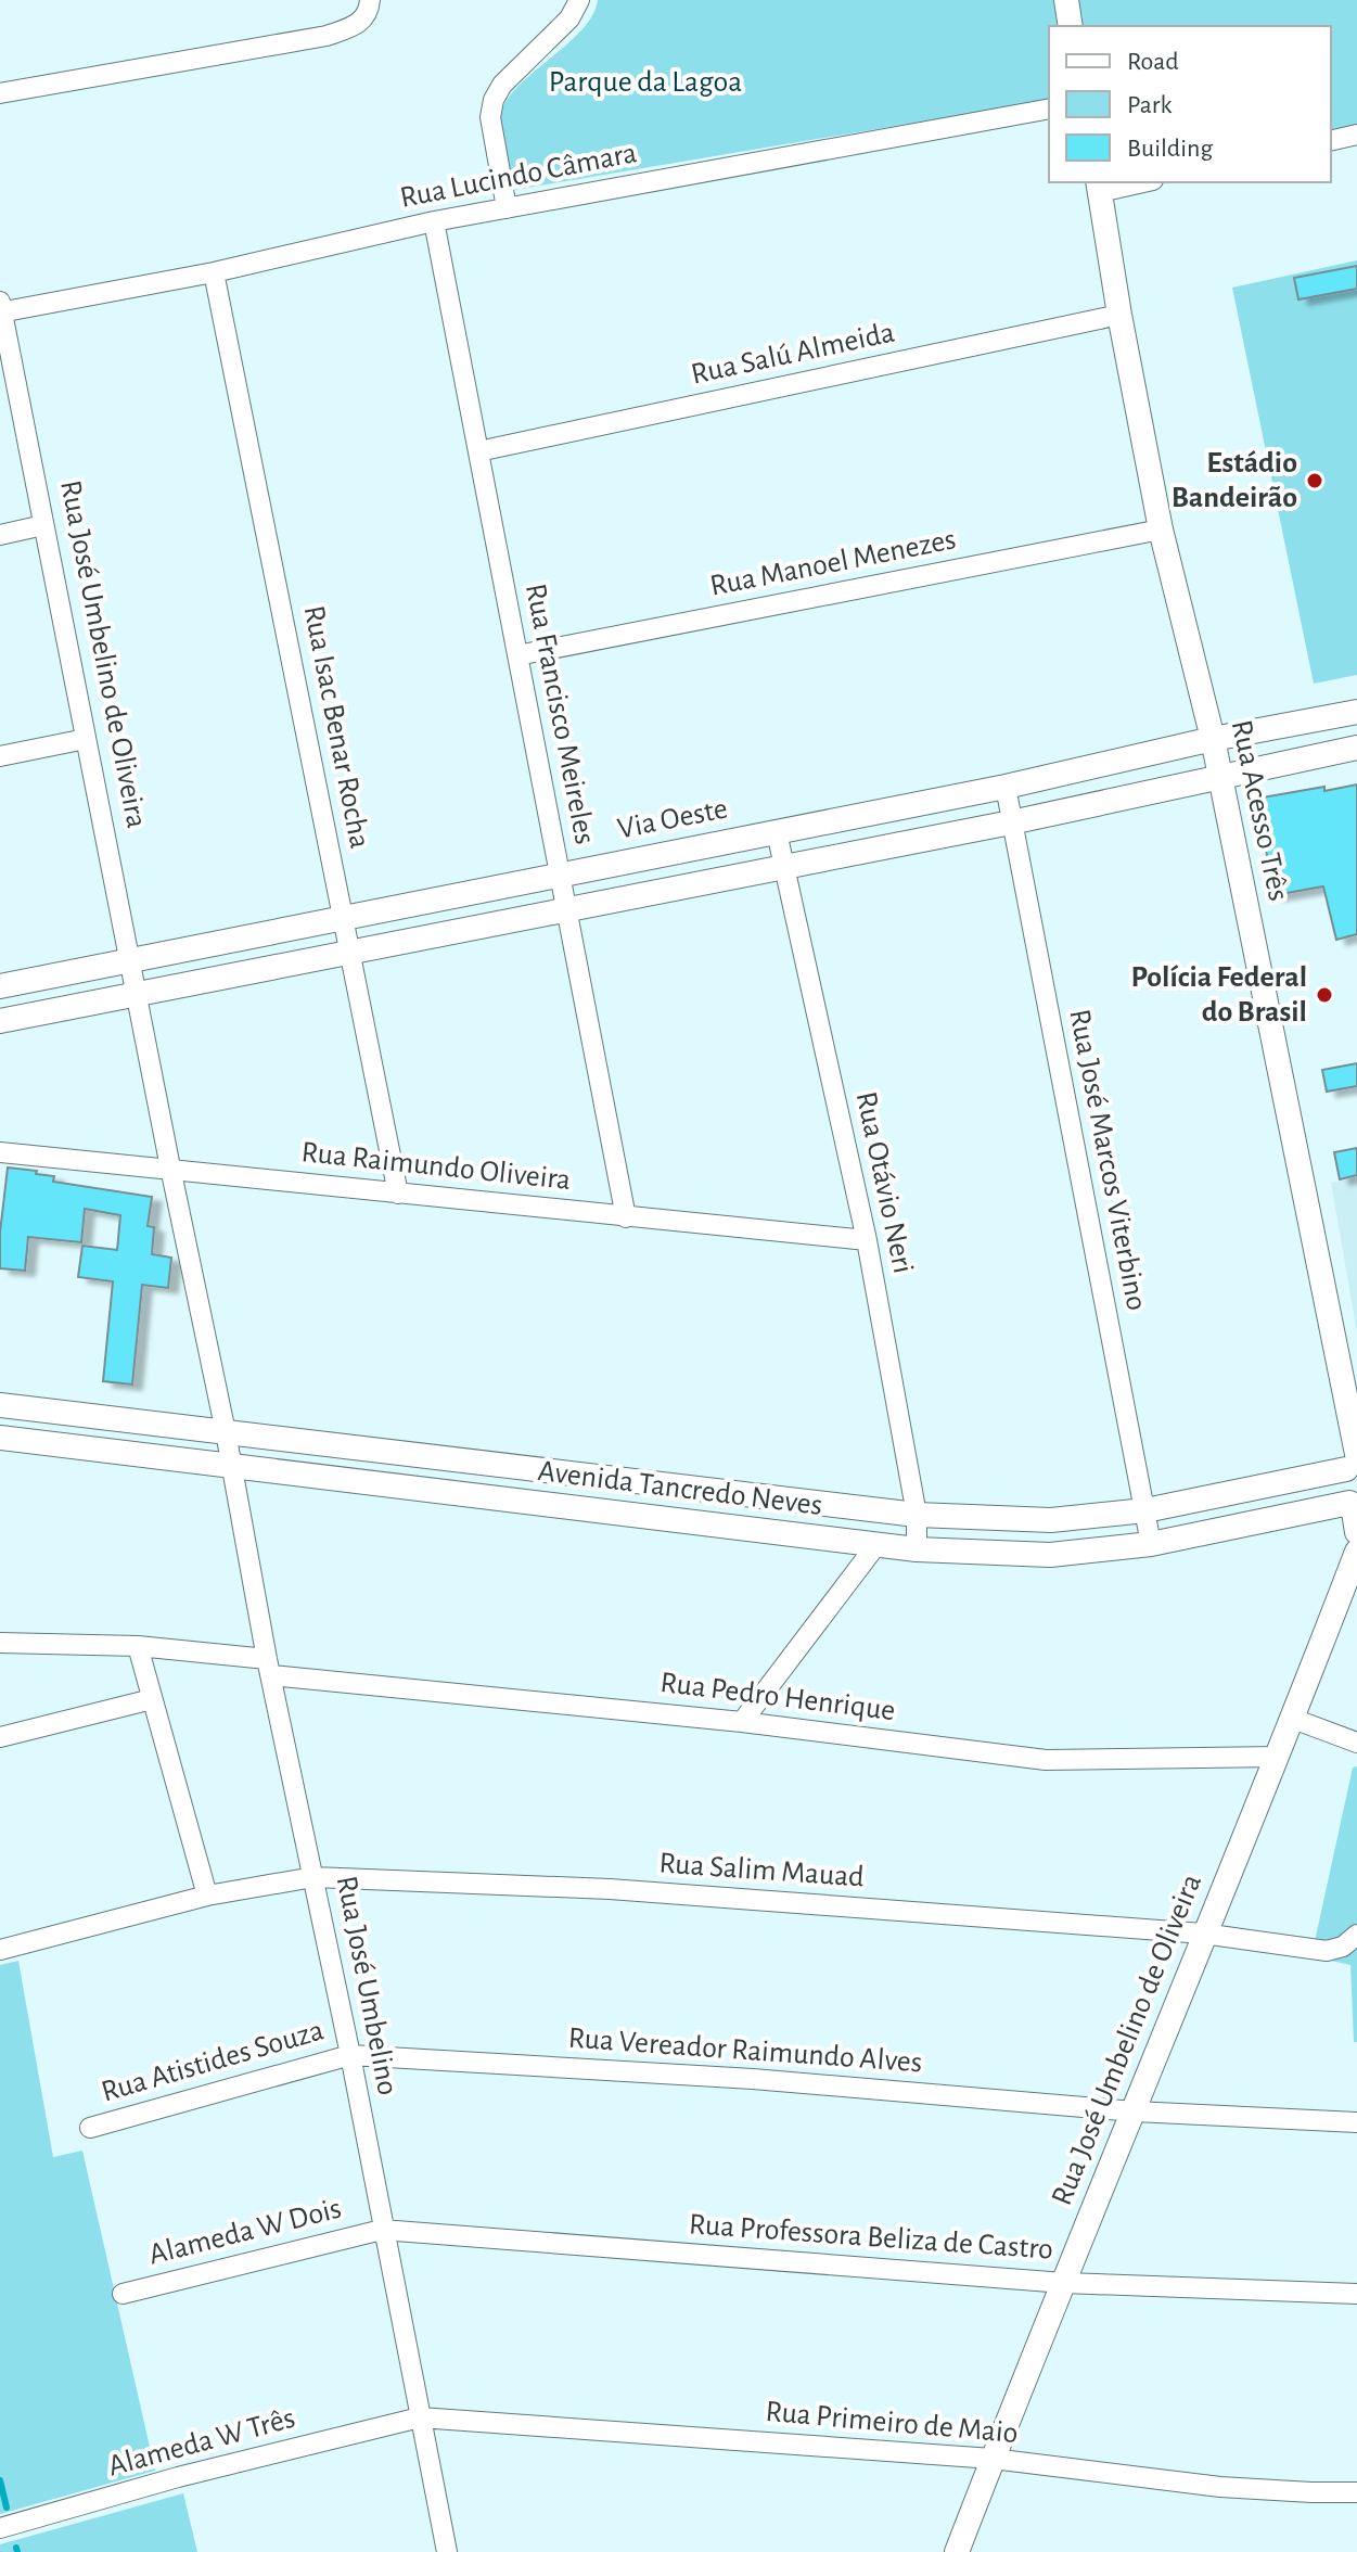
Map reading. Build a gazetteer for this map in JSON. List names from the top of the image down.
{
  "streets": {
    "street": [
      "Rua Lucindo Câmara",
      "Rua Salú Almeida",
      "Rua Manoel Menezes",
      "Rua José Umbelino de Oliveira",
      "Rua Francisco Meireles",
      "Rua Isac Benar Rocha",
      "Rua Acesso Três",
      "Via Oeste",
      "Rua José Marcos Viterbino",
      "Rua Raimundo Oliveira",
      "Rua Otávio Neri",
      "Avenida Tancredo Neves",
      "Rua Pedro Henrique",
      "Rua Salim Mauad",
      "Rua José Umbelino",
      "Rua Vereador Raimundo Alves",
      "Rua Atistides Souza",
      "Alameda W Dois",
      "Rua Professora Beliza de Castro",
      "Rua Primeiro de Maio",
      "Alameda W Três"
    ]
  },
  "crossings": [
    ["Rua Lucindo Câmara", "Rua José Umbelino de Oliveira"],
    ["Rua Lucindo Câmara", "Rua Francisco Meireles"],
    ["Rua Lucindo Câmara", "Rua Isac Benar Rocha"],
    ["Rua Salú Almeida", "Rua Francisco Meireles"],
    ["Rua Salú Almeida", "Rua Acesso Três"],
    ["Rua Manoel Menezes", "Rua Francisco Meireles"],
    ["Rua Manoel Menezes", "Rua Acesso Três"],
    ["Rua José Umbelino de Oliveira", "Via Oeste"],
    ["Rua José Umbelino de Oliveira", "Rua Raimundo Oliveira"],
    ["Rua José Umbelino de Oliveira", "Rua Pedro Henrique"],
    ["Rua José Umbelino de Oliveira", "Rua Salim Mauad"],
    ["Rua José Umbelino de Oliveira", "Rua José Umbelino"],
    ["Rua José Umbelino de Oliveira", "Rua Vereador Raimundo Alves"],
    ["Rua José Umbelino de Oliveira", "Rua Professora Beliza de Castro"],
    ["Rua José Umbelino de Oliveira", "Rua Primeiro de Maio"],
    ["Rua Francisco Meireles", "Via Oeste"],
    ["Rua Francisco Meireles", "Rua Raimundo Oliveira"],
    ["Rua Isac Benar Rocha", "Via Oeste"],
    ["Rua Isac Benar Rocha", "Rua Raimundo Oliveira"],
    ["Rua Acesso Três", "Via Oeste"],
    ["Rua Acesso Três", "Avenida Tancredo Neves"],
    ["Via Oeste", "Rua José Marcos Viterbino"],
    ["Via Oeste", "Rua Otávio Neri"],
    ["Rua José Marcos Viterbino", "Avenida Tancredo Neves"],
    ["Rua Raimundo Oliveira", "Rua Otávio Neri"],
    ["Rua Raimundo Oliveira", "Rua José Umbelino"],
    ["Rua Otávio Neri", "Avenida Tancredo Neves"],
    ["Avenida Tancredo Neves", "Rua José Umbelino"],
    ["Rua Pedro Henrique", "Rua José Umbelino"],
    ["Rua Salim Mauad", "Rua José Umbelino"],
    ["Rua José Umbelino", "Rua Vereador Raimundo Alves"],
    ["Rua José Umbelino", "Rua Atistides Souza"],
    ["Rua José Umbelino", "Alameda W Dois"],
    ["Rua José Umbelino", "Rua Professora Beliza de Castro"],
    ["Rua José Umbelino", "Rua Primeiro de Maio"],
    ["Rua José Umbelino", "Alameda W Três"],
    ["Rua Vereador Raimundo Alves", "Rua Atistides Souza"],
    ["Alameda W Dois", "Rua Professora Beliza de Castro"],
    ["Rua Primeiro de Maio", "Alameda W Três"]
  ],
  "parks": ["Parque da Lagoa"],
  "places": ["Estádio Bandeirão", "Polícia Federal do Brasil"],
  "legend": ["Road", "Park", "Building"]
}
